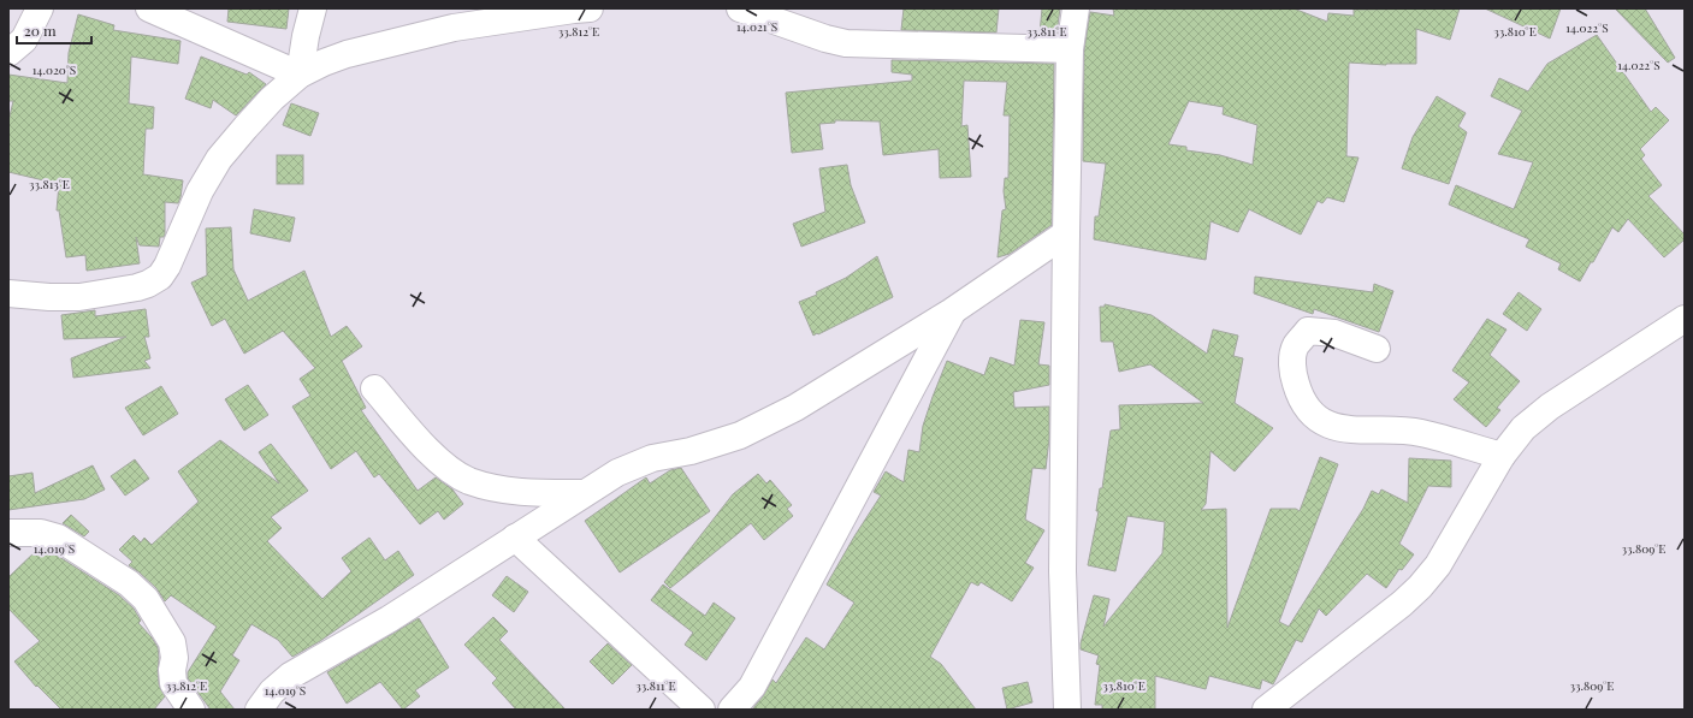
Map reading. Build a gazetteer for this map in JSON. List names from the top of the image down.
{
  "scale_bar": "20 m",
  "coordinates": [
    "14.021°S",
    "14.022°S",
    "33.812°E",
    "33.811°E",
    "33.810°E",
    "14.020°S",
    "33.813°E",
    "14.019°S",
    "33.809°E"
  ]
}
